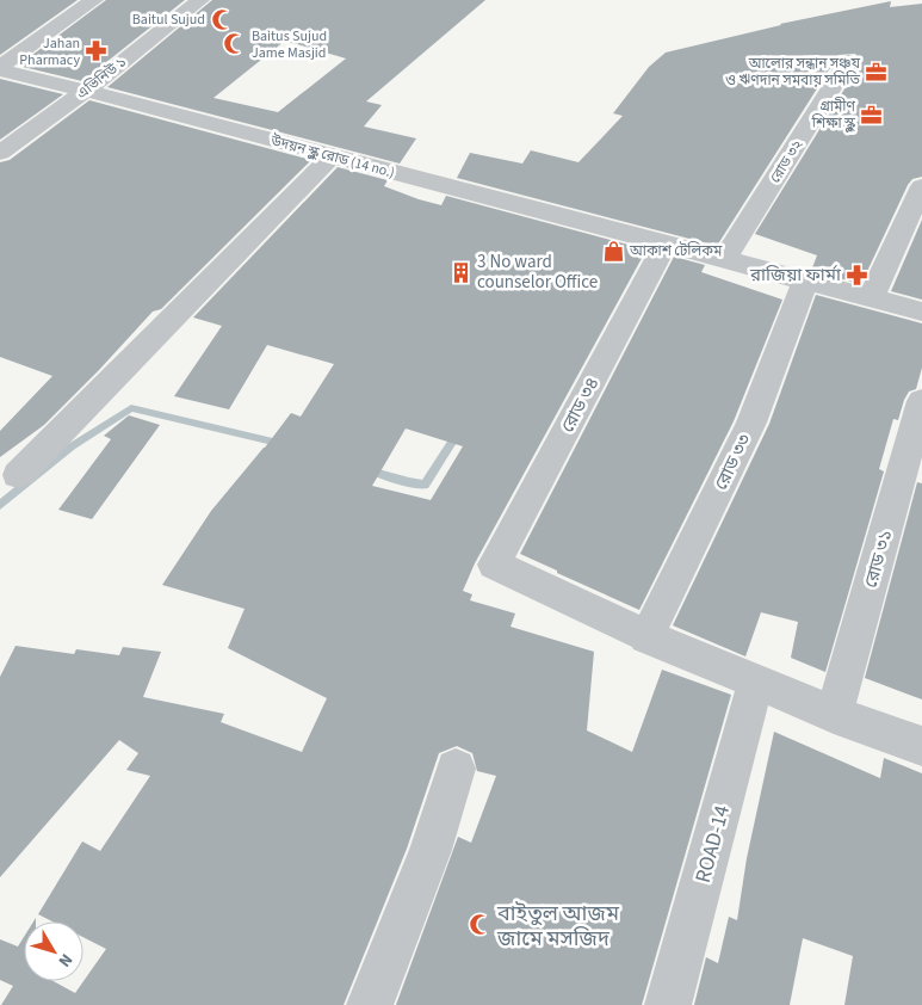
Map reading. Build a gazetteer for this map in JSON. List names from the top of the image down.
{
  "streets": {
    "street": [
      "এভিনিউ ১",
      "উদয়ন স্কুল রোড (14 no.)",
      "রোড ৩২",
      "রোড ৩৪",
      "রোড ৩৩",
      "রোড ৩১",
      "ROAD-14"
    ]
  },
  "crossings": [
    ["এভিনিউ ১", "উদয়ন স্কুল রোড (14 no.)"],
    ["উদয়ন স্কুল রোড (14 no.)", "রোড ৩২"],
    ["উদয়ন স্কুল রোড (14 no.)", "রোড ৩৪"],
    ["উদয়ন স্কুল রোড (14 no.)", "রোড ৩৩"],
    ["রোড ৩৪", "রোড ৩৩"]
  ],
  "places": {
    "mosque": ["Baitul Sujud", "Baitus Sujud Jame Masjid", "বাইতুল আজম জামে মসজিদ"],
    "pharmacy": ["Jahan Pharmacy", "রাজিয়া ফার্মা"],
    "office": ["আলোর সন্ধান সঞ্চয় ও ঋণদান সমবায় সমিতি", "গ্রামীণ শিক্ষা স্কুল"],
    "shop": ["আকাশ টেলিকম"],
    "building": ["3 No ward counselor Office"]
  },
  "north": "bottom right"
}
